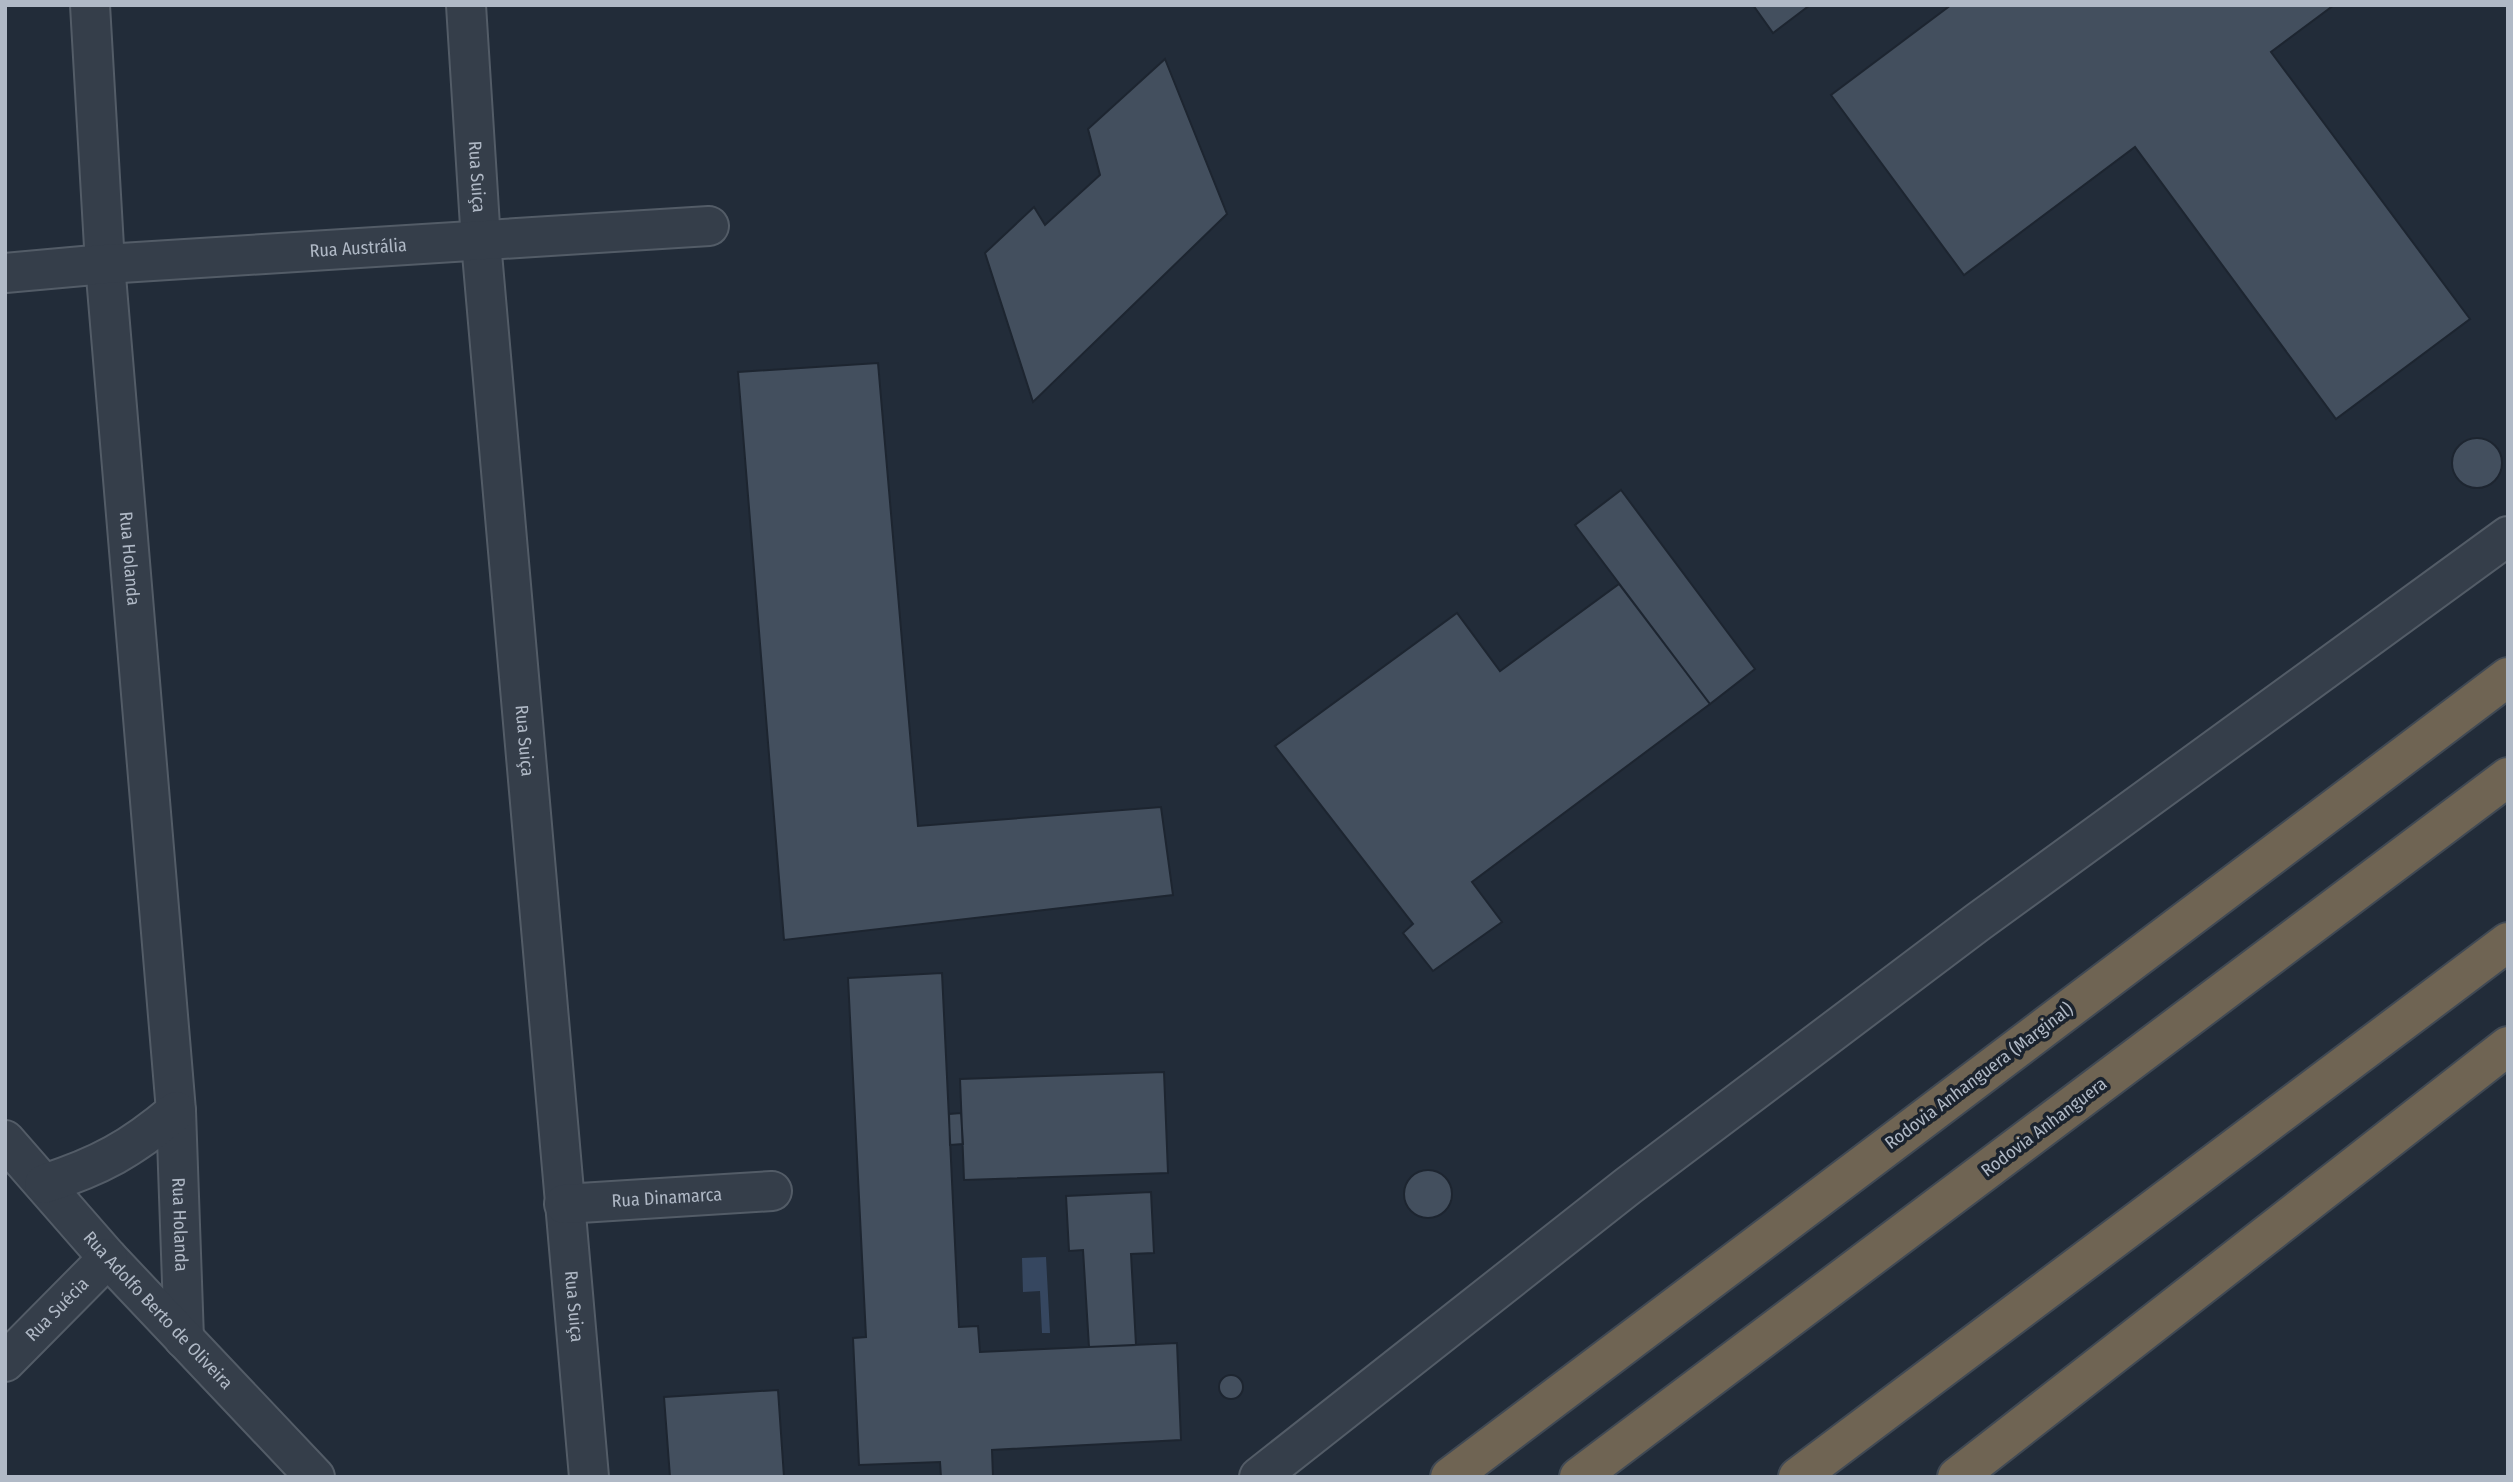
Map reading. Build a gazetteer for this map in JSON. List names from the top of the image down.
{
  "streets": {
    "highway": ["Rodovia Anhanguera (Marginal)", "Rodovia Anhanguera"],
    "street": [
      "Rua Suiça",
      "Rua Austrália",
      "Rua Holanda",
      "Rua Dinamarca",
      "Rua Suécia",
      "Rua Adolfo Berto de Oliveira"
    ]
  },
  "crossings": [
    ["Rua Suiça", "Rua Austrália"],
    ["Rua Suiça", "Rua Dinamarca"],
    ["Rua Austrália", "Rua Holanda"],
    ["Rua Holanda", "Rua Adolfo Berto de Oliveira"],
    ["Rua Suécia", "Rua Adolfo Berto de Oliveira"]
  ]
}
